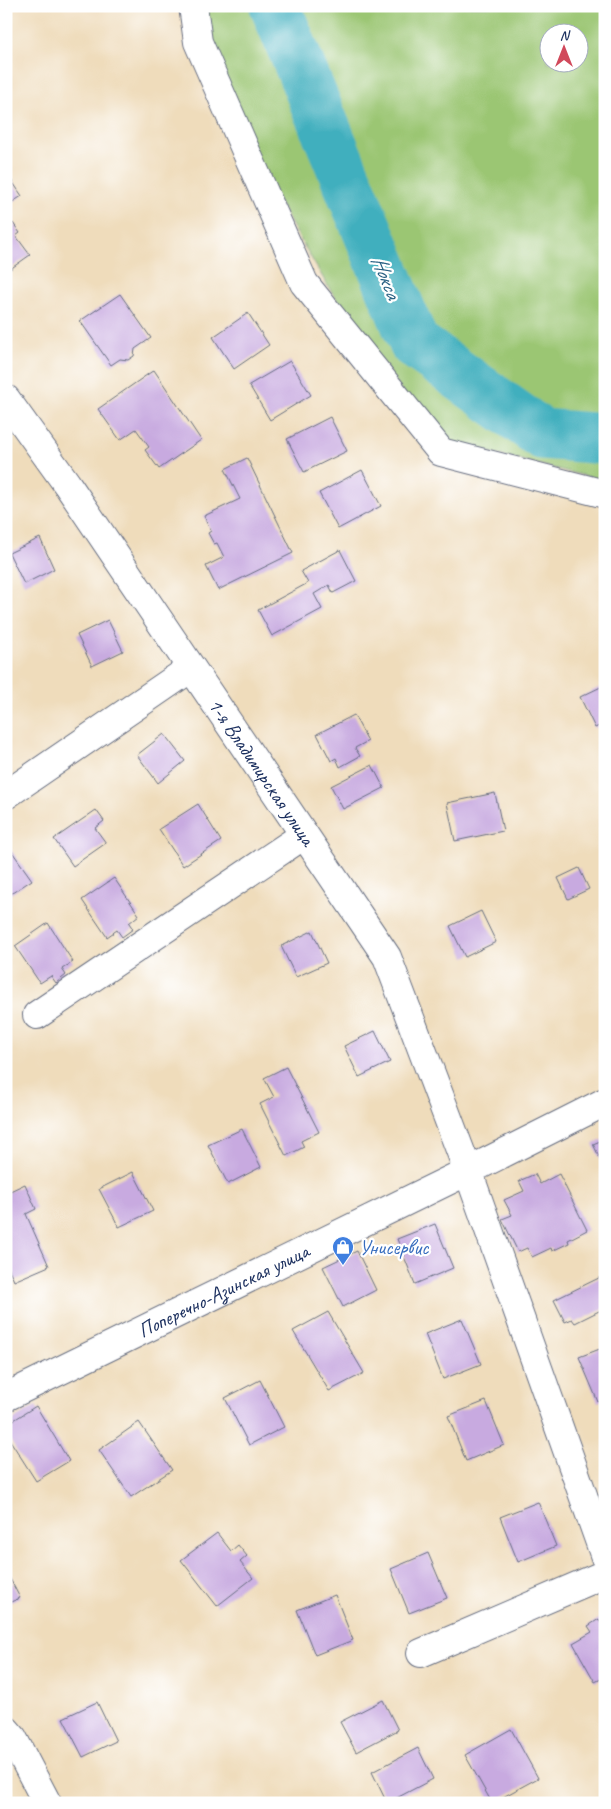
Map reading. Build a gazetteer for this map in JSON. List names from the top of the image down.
{
  "streets": {
    "street": ["1-я Владимирская улица", "Поперечно-Азинская улица"]
  },
  "crossings": [
    ["1-я Владимирская улица", "Поперечно-Азинская улица"]
  ],
  "water": ["Нокса"],
  "places": {
    "shop": ["Унисервис"]
  },
  "north": "top"
}
